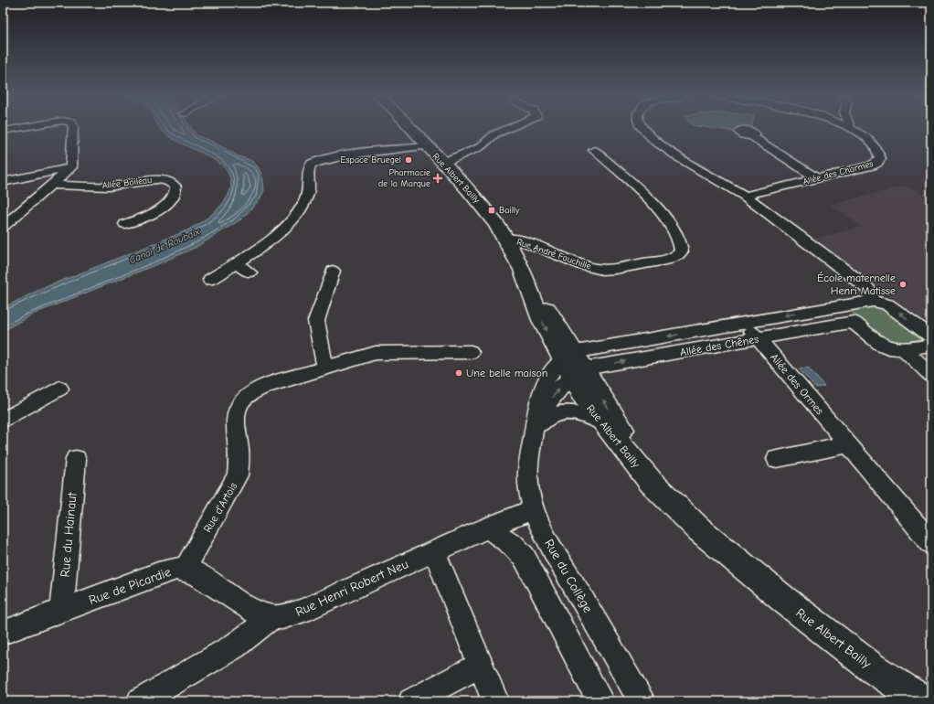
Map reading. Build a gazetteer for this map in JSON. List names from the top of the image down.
{
  "streets": {
    "main road": ["Rue Albert Bailly"],
    "street": [
      "Allée des Charmes",
      "Allée Boileau",
      "Rue André Fauchille",
      "Allée des Chênes",
      "Allée des Ormes",
      "Rue d'Artois",
      "Rue du Hainaut",
      "Rue du Collège",
      "Rue de Picardie",
      "Rue Henri Robert Neu"
    ]
  },
  "crossings": [
    ["Rue Albert Bailly", "Rue André Fauchille"],
    ["Rue Albert Bailly", "Allée des Chênes"],
    ["Rue Albert Bailly", "Rue du Collège"],
    ["Allée des Chênes", "Allée des Ormes"],
    ["Allée des Chênes", "Rue du Collège"],
    ["Rue d'Artois", "Rue de Picardie"],
    ["Rue du Hainaut", "Rue de Picardie"],
    ["Rue du Collège", "Rue Henri Robert Neu"],
    ["Rue de Picardie", "Rue Henri Robert Neu"]
  ],
  "water": ["Canal de Roubaix"],
  "places": {
    "other": ["Espace Bruegel", "École maternelle Henri Matisse", "Une belle maison"],
    "health": ["Pharmacie de la Marque"],
    "transit": ["Bailly"]
  }
}
